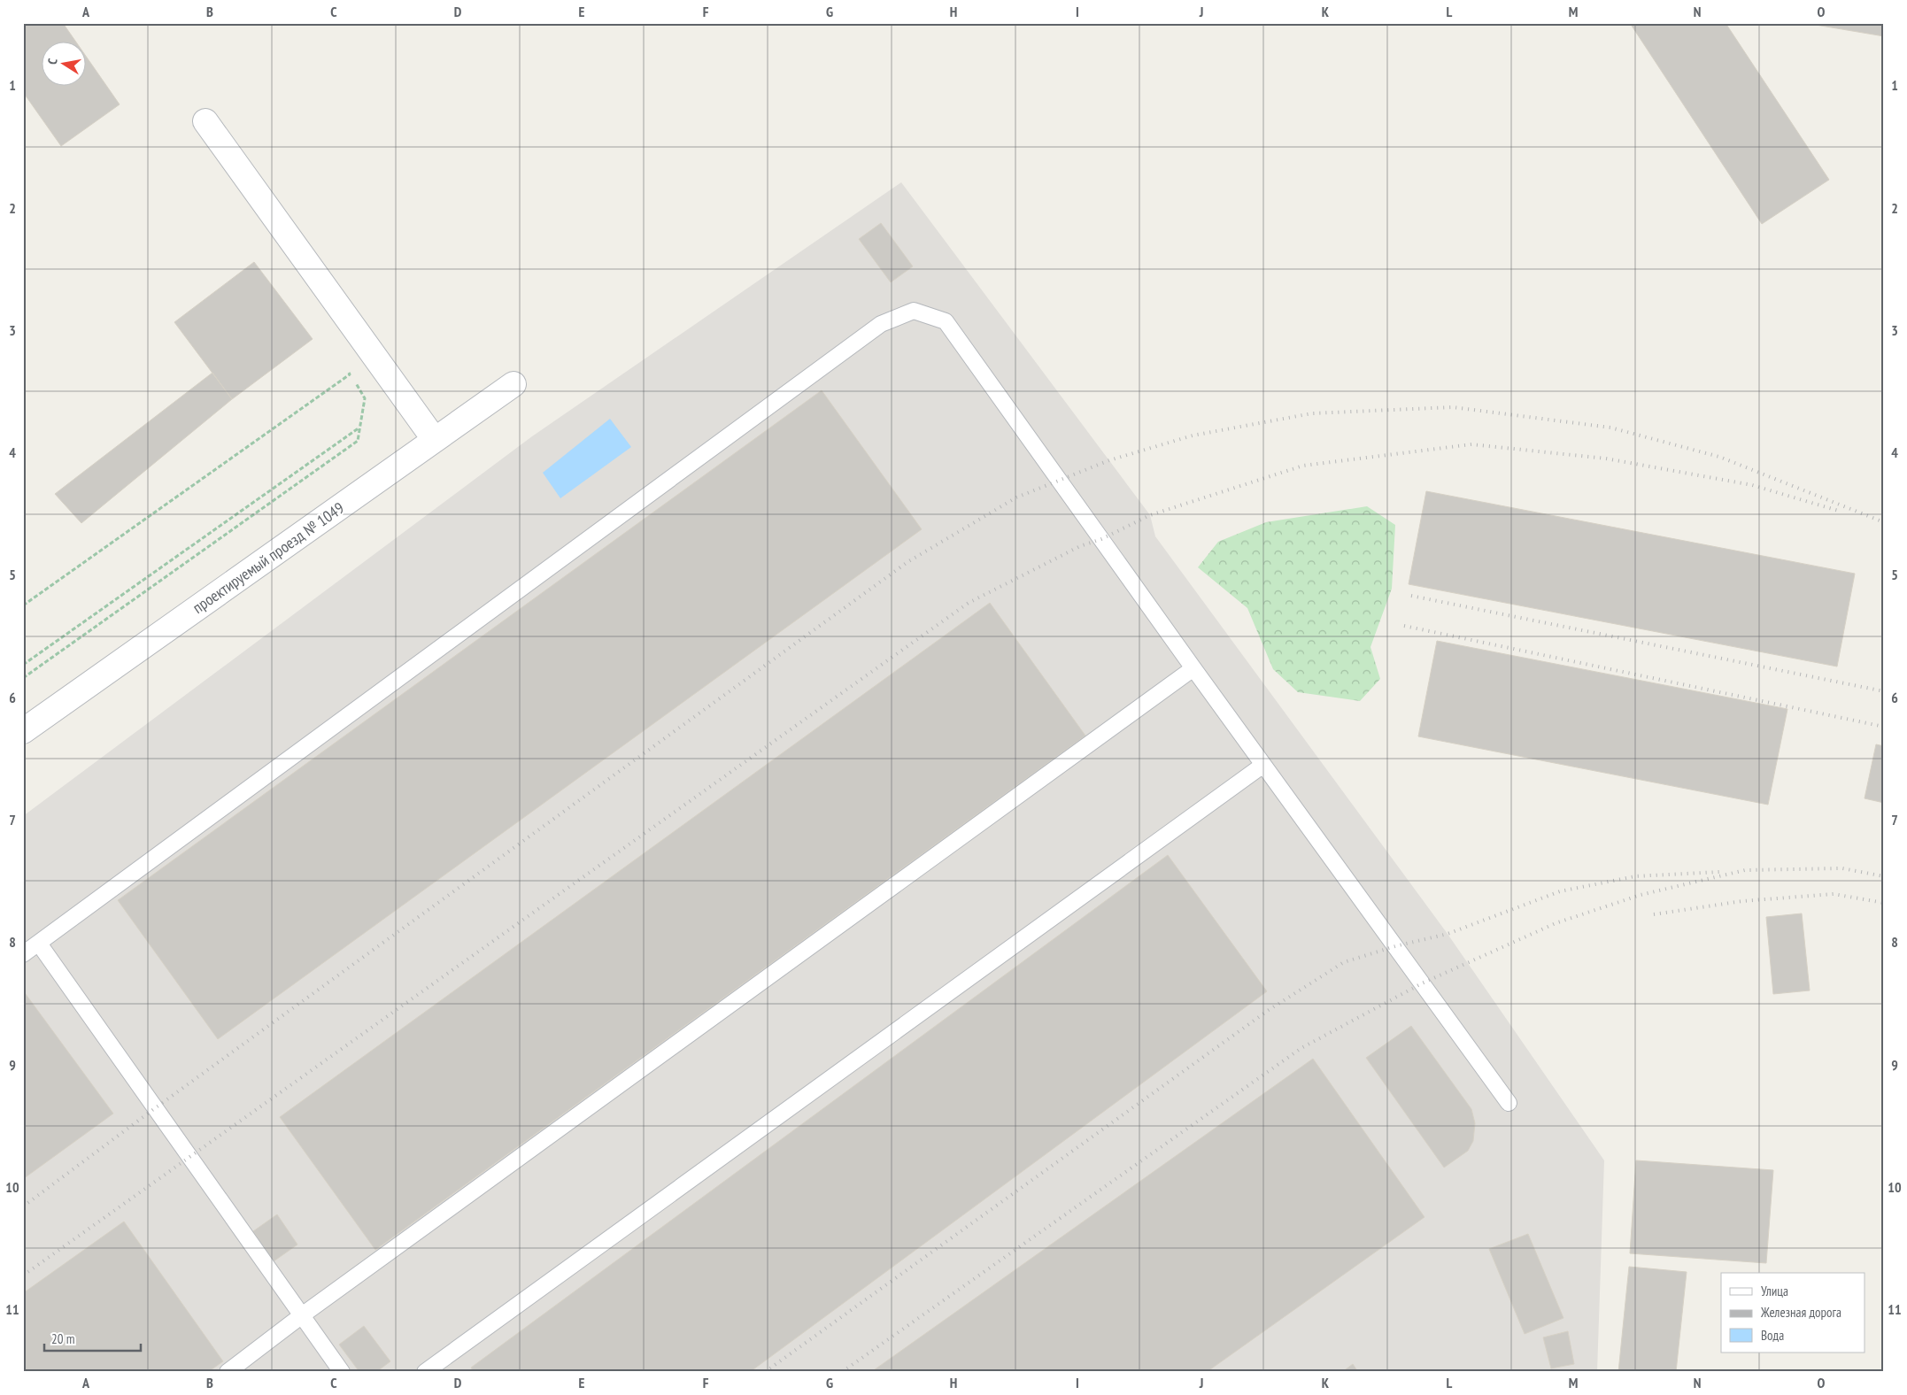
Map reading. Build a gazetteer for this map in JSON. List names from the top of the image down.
{
  "streets": {
    "street": ["проектируемый проезд № 1049"]
  },
  "legend": ["Улица", "Железная дорога", "Вода"],
  "scale_bar": "20 m",
  "north": "left",
  "grid": {
    "columns": [
      "A",
      "B",
      "C",
      "D",
      "E",
      "F",
      "G",
      "H",
      "I",
      "J",
      "K",
      "L",
      "M",
      "N",
      "O"
    ],
    "rows": [
      "1",
      "2",
      "3",
      "4",
      "5",
      "6",
      "7",
      "8",
      "9",
      "10",
      "11"
    ]
  }
}
